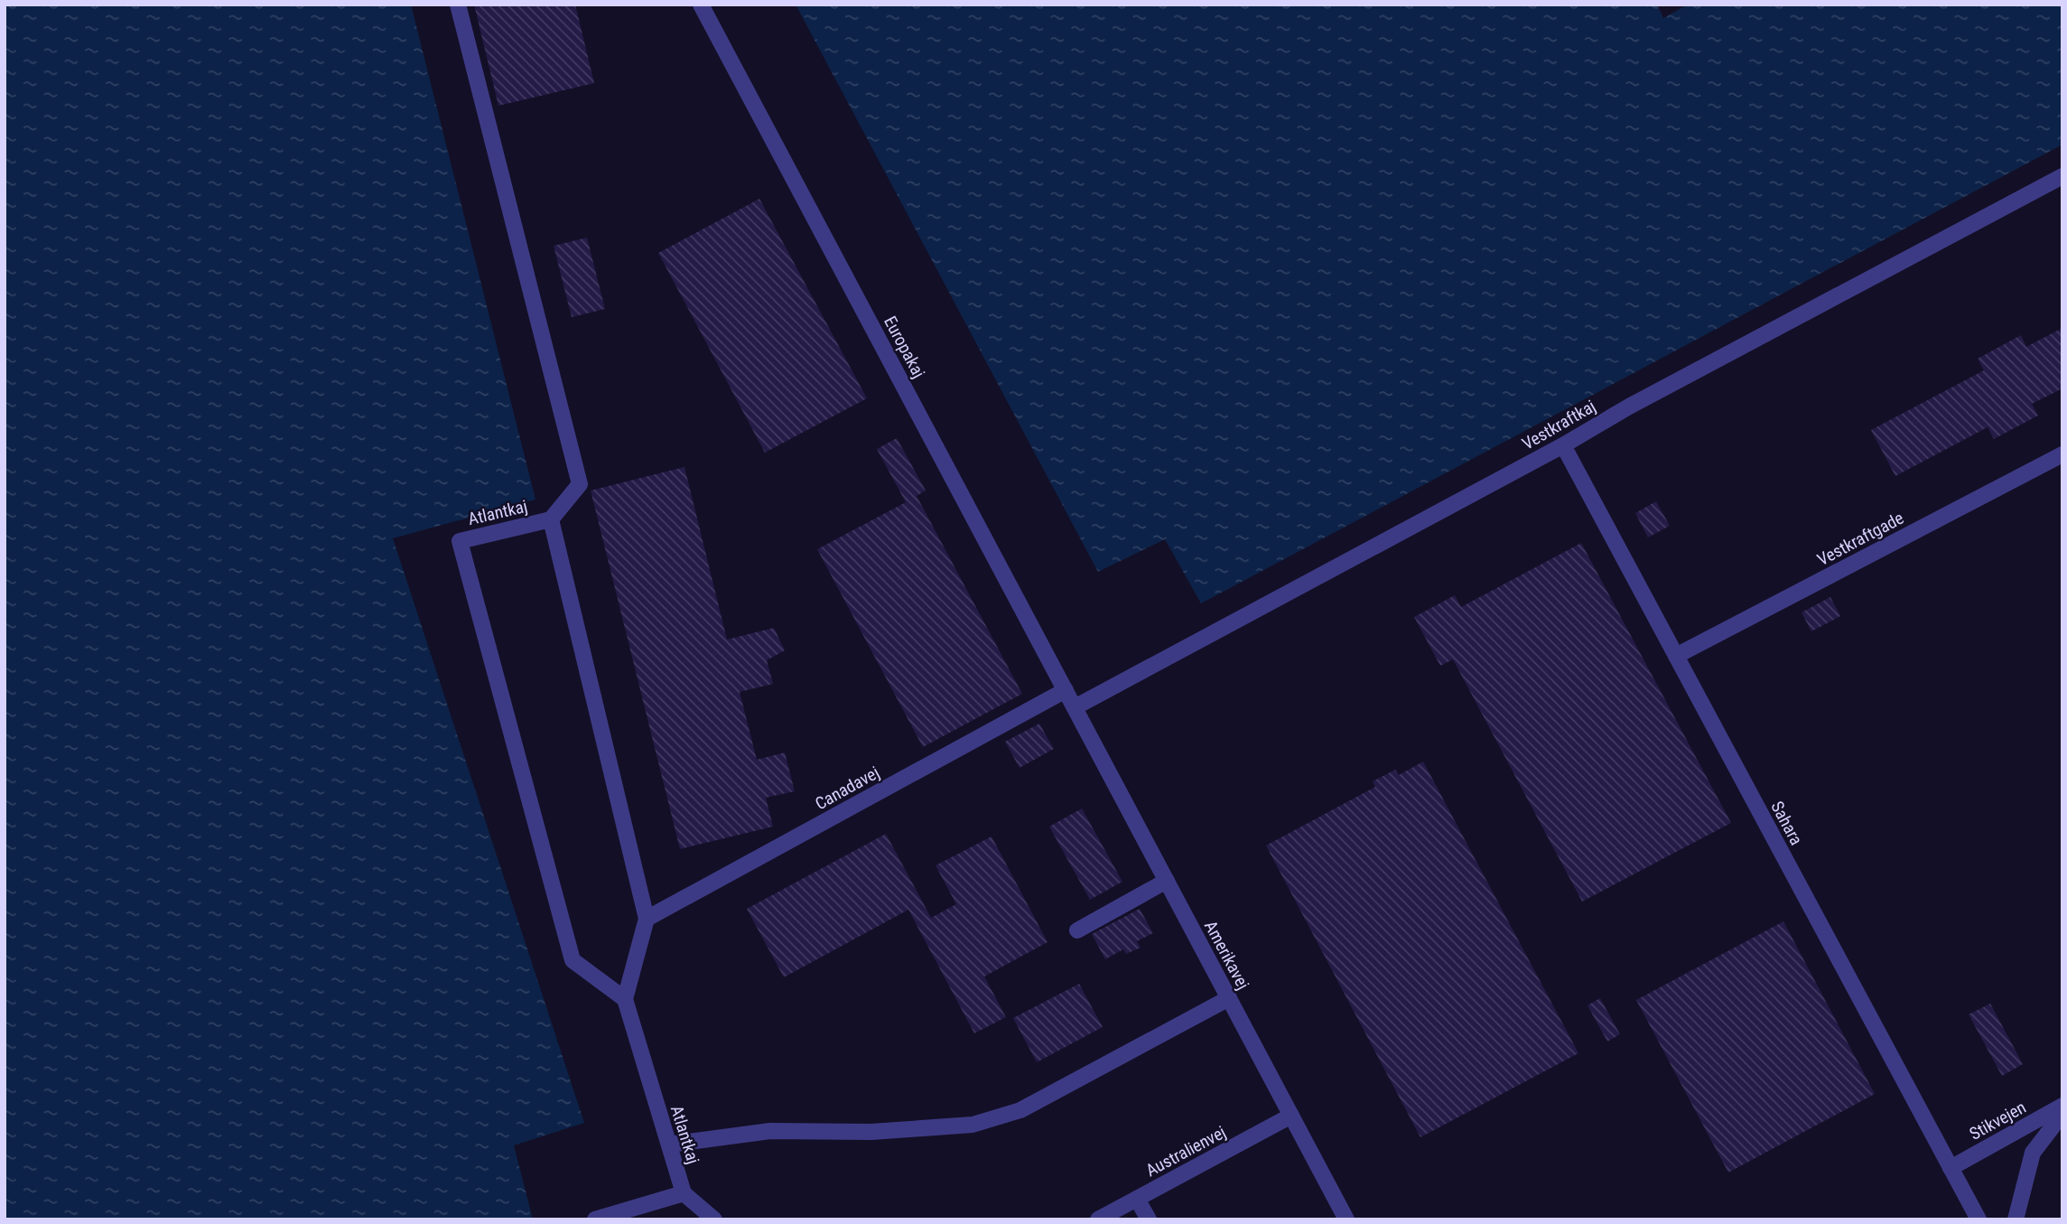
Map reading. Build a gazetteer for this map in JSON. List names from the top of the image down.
{
  "streets": {
    "street": [
      "Europakaj",
      "Vestkraftkaj",
      "Atlantkaj",
      "Vestkraftgade",
      "Canadavej",
      "Sahara",
      "Amerikavej",
      "Stikvejen",
      "Australienvej"
    ]
  },
  "crossings": [
    ["Europakaj", "Vestkraftkaj"],
    ["Europakaj", "Canadavej"],
    ["Europakaj", "Amerikavej"],
    ["Vestkraftkaj", "Sahara"],
    ["Vestkraftkaj", "Amerikavej"],
    ["Atlantkaj", "Canadavej"],
    ["Vestkraftgade", "Sahara"],
    ["Sahara", "Stikvejen"],
    ["Amerikavej", "Australienvej"]
  ]
}
